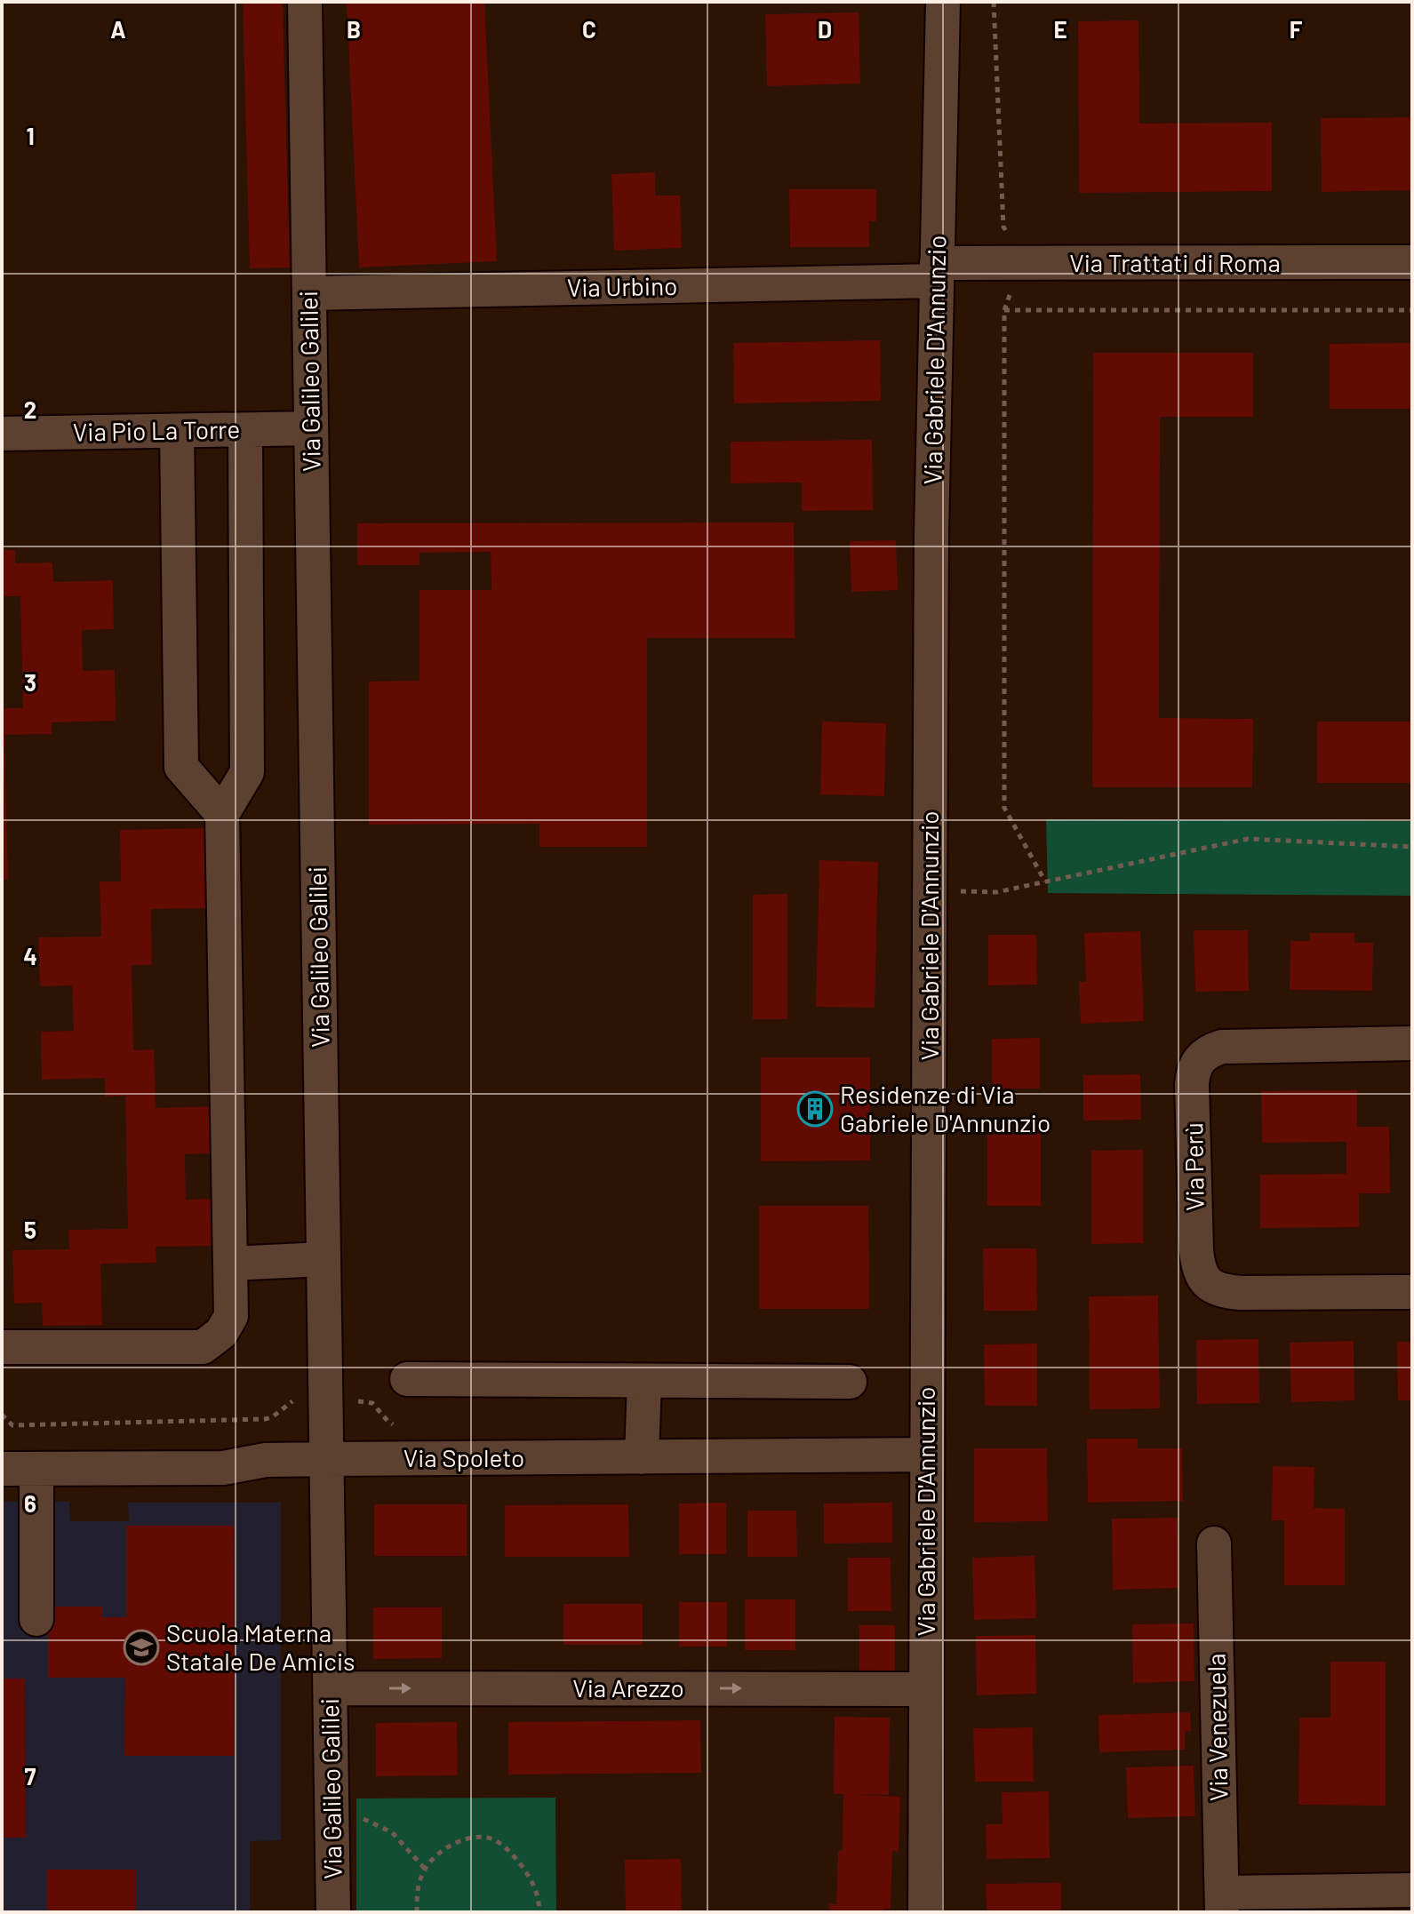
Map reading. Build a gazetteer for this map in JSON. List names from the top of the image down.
{
  "streets": {
    "street": [
      "Via Trattati di Roma",
      "Via Urbino",
      "Via Gabriele D'Annunzio",
      "Via Galileo Galilei",
      "Via Pio La Torre",
      "Via Perù",
      "Via Spoleto",
      "Via Arezzo",
      "Via Venezuela"
    ]
  },
  "crossings": [
    ["Via Trattati di Roma", "Via Urbino"],
    ["Via Trattati di Roma", "Via Gabriele D'Annunzio"],
    ["Via Urbino", "Via Gabriele D'Annunzio"],
    ["Via Urbino", "Via Galileo Galilei"],
    ["Via Gabriele D'Annunzio", "Via Spoleto"],
    ["Via Gabriele D'Annunzio", "Via Arezzo"],
    ["Via Galileo Galilei", "Via Pio La Torre"],
    ["Via Galileo Galilei", "Via Spoleto"],
    ["Via Galileo Galilei", "Via Arezzo"]
  ],
  "one_way": ["Via Arezzo"],
  "places": {
    "building": ["Residenze di Via Gabriele D'Annunzio"],
    "school or university": ["Scuola Materna Statale De Amicis"]
  },
  "grid": {
    "columns": [
      "A",
      "B",
      "C",
      "D",
      "E",
      "F"
    ],
    "rows": [
      "1",
      "2",
      "3",
      "4",
      "5",
      "6",
      "7"
    ]
  }
}
